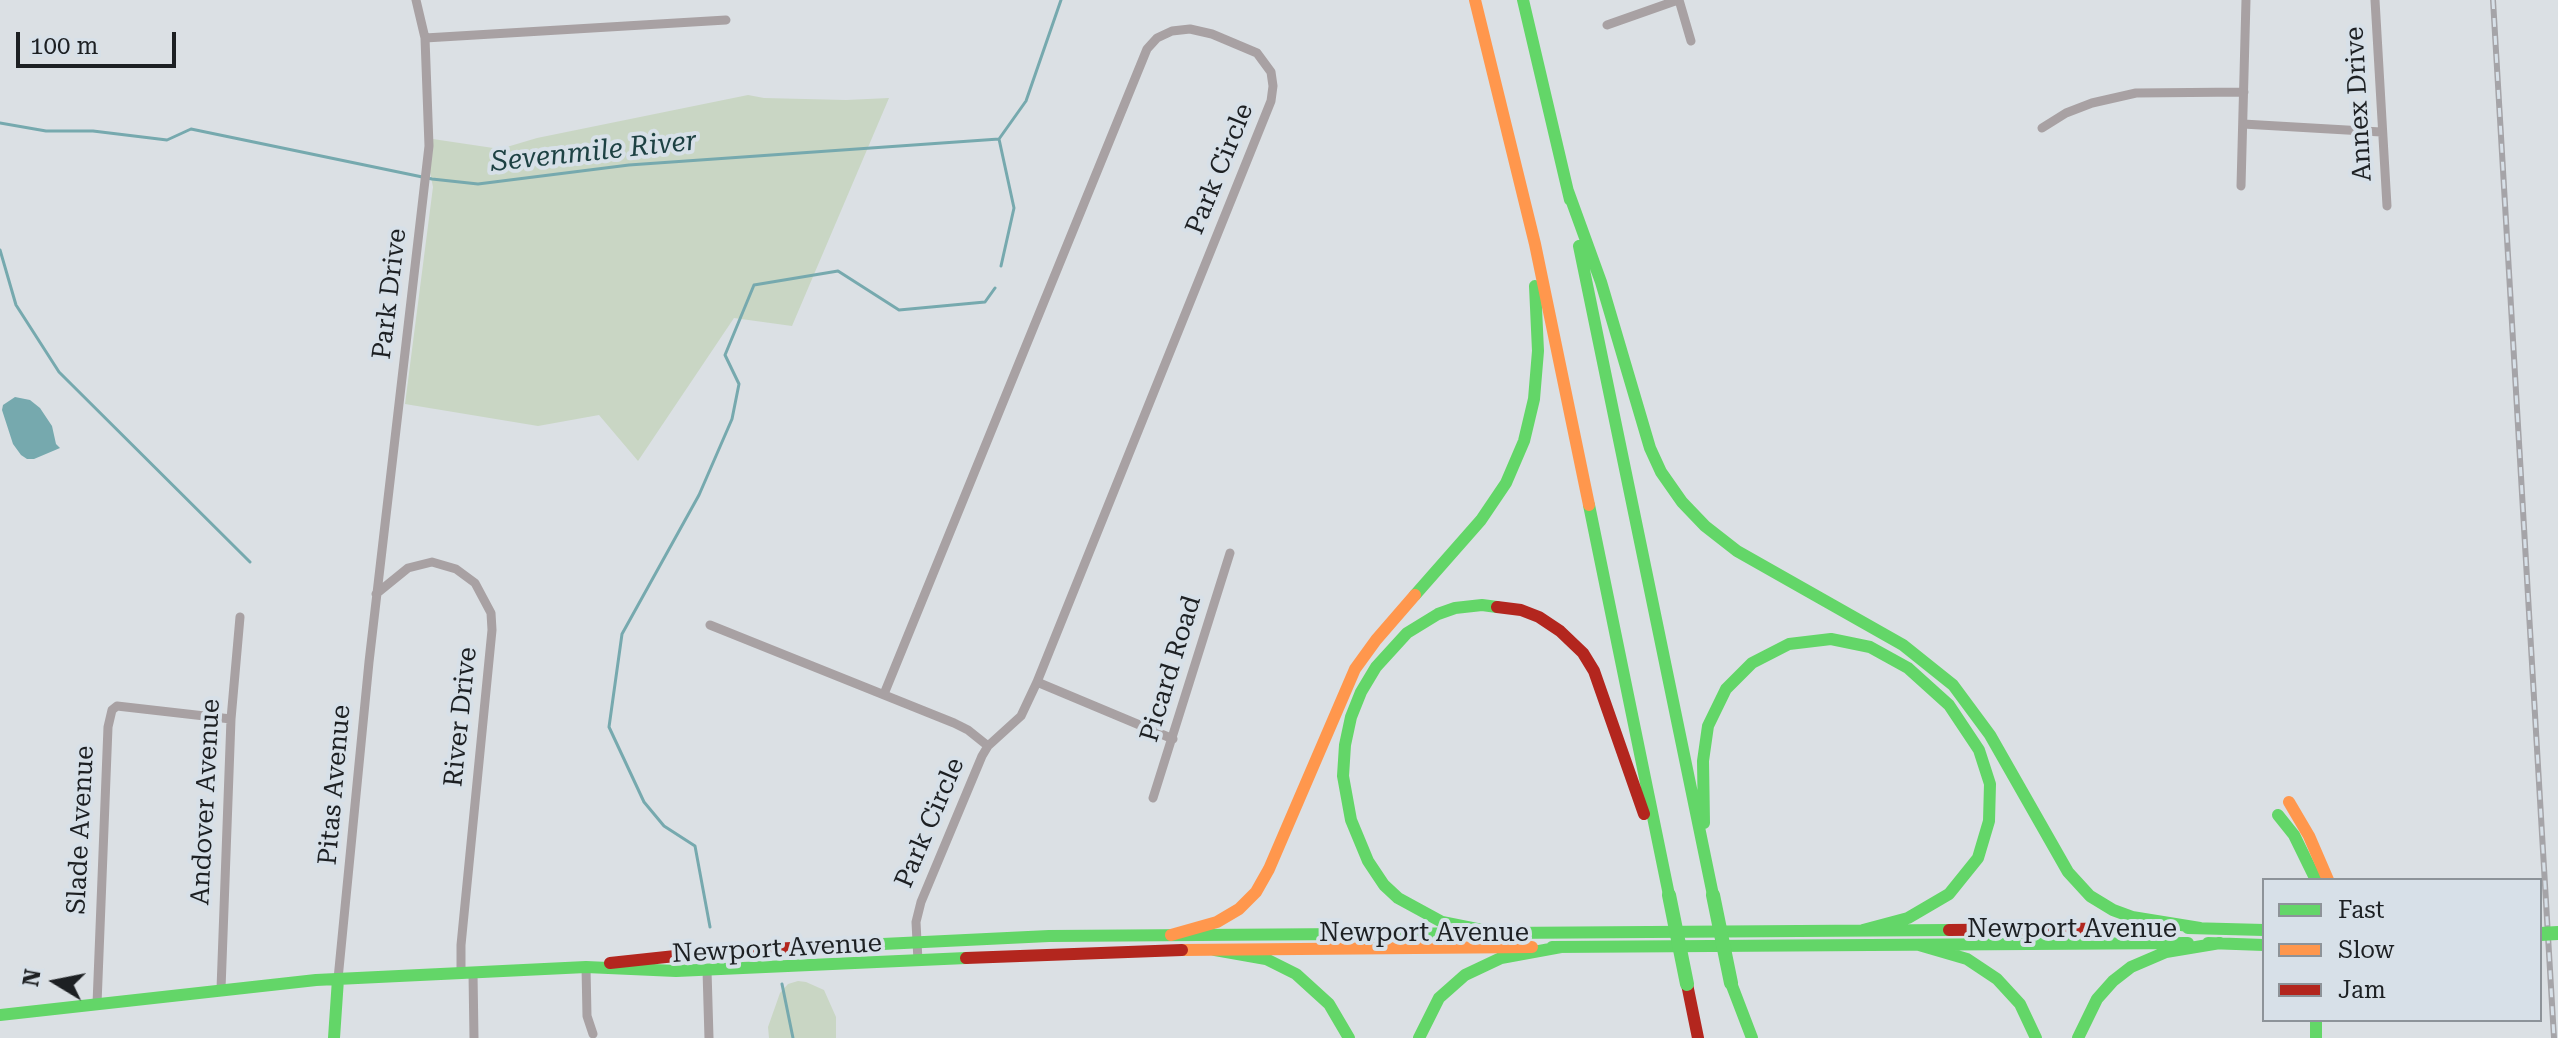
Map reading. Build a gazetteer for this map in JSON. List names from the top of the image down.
{
  "streets": {
    "main road": ["Newport Avenue"],
    "street": [
      "Annex Drive",
      "Park Circle",
      "Park Drive",
      "Picard Road",
      "River Drive",
      "Pitas Avenue",
      "Andover Avenue",
      "Slade Avenue"
    ]
  },
  "crossings": [
    ["Park Circle", "Newport Avenue"],
    ["Park Drive", "River Drive"],
    ["Park Drive", "Pitas Avenue"],
    ["River Drive", "Pitas Avenue"],
    ["River Drive", "Newport Avenue"],
    ["Pitas Avenue", "Newport Avenue"],
    ["Andover Avenue", "Slade Avenue"],
    ["Andover Avenue", "Newport Avenue"],
    ["Slade Avenue", "Newport Avenue"]
  ],
  "water": ["Sevenmile River"],
  "legend": ["Fast", "Slow", "Jam"],
  "scale_bar": "100 m",
  "north": "left"
}
